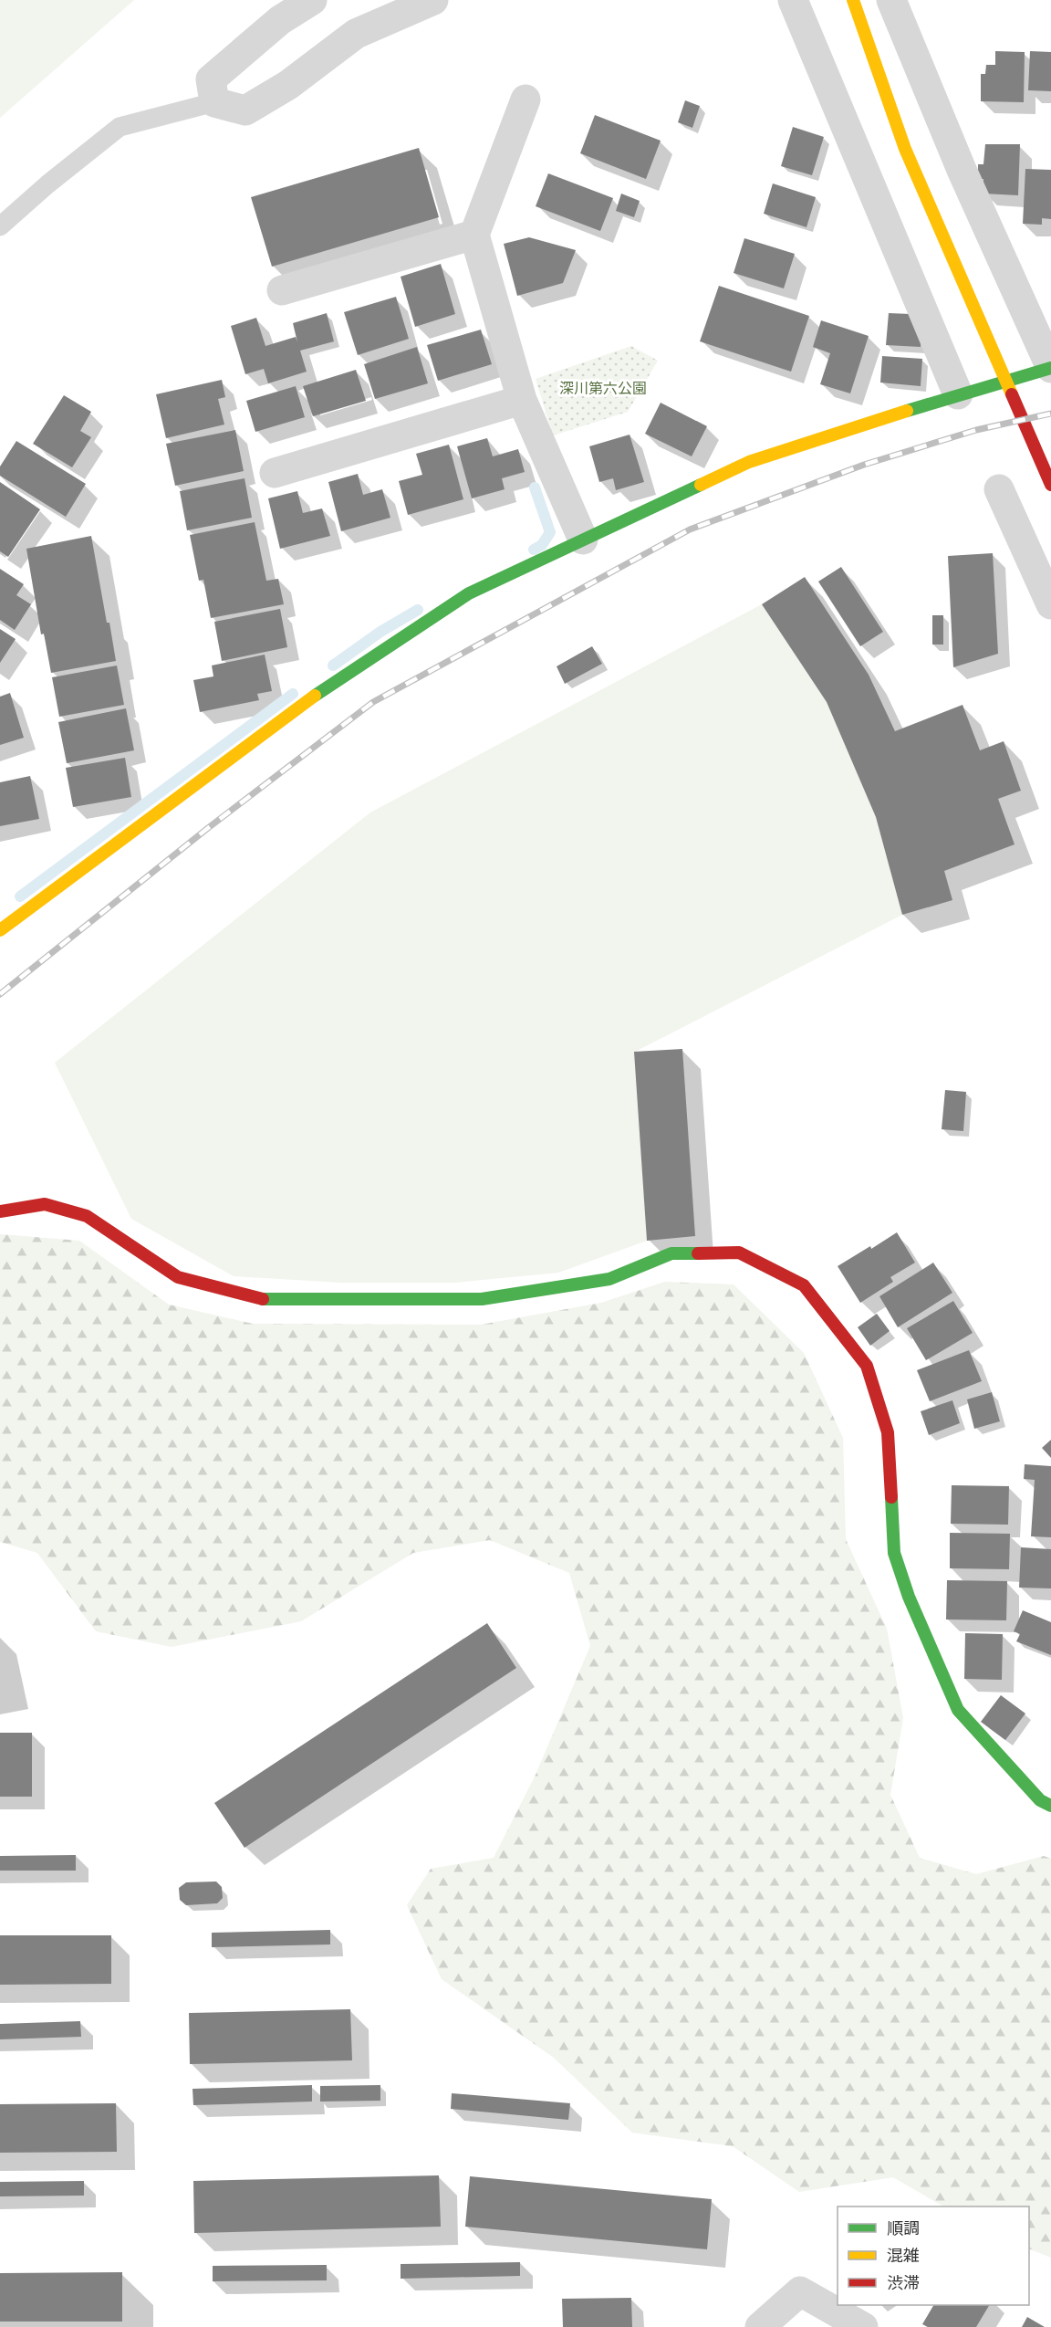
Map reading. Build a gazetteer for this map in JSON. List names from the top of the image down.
{
  "parks": ["深川第六公園"],
  "legend": ["順調", "混雑", "渋滞"]
}
